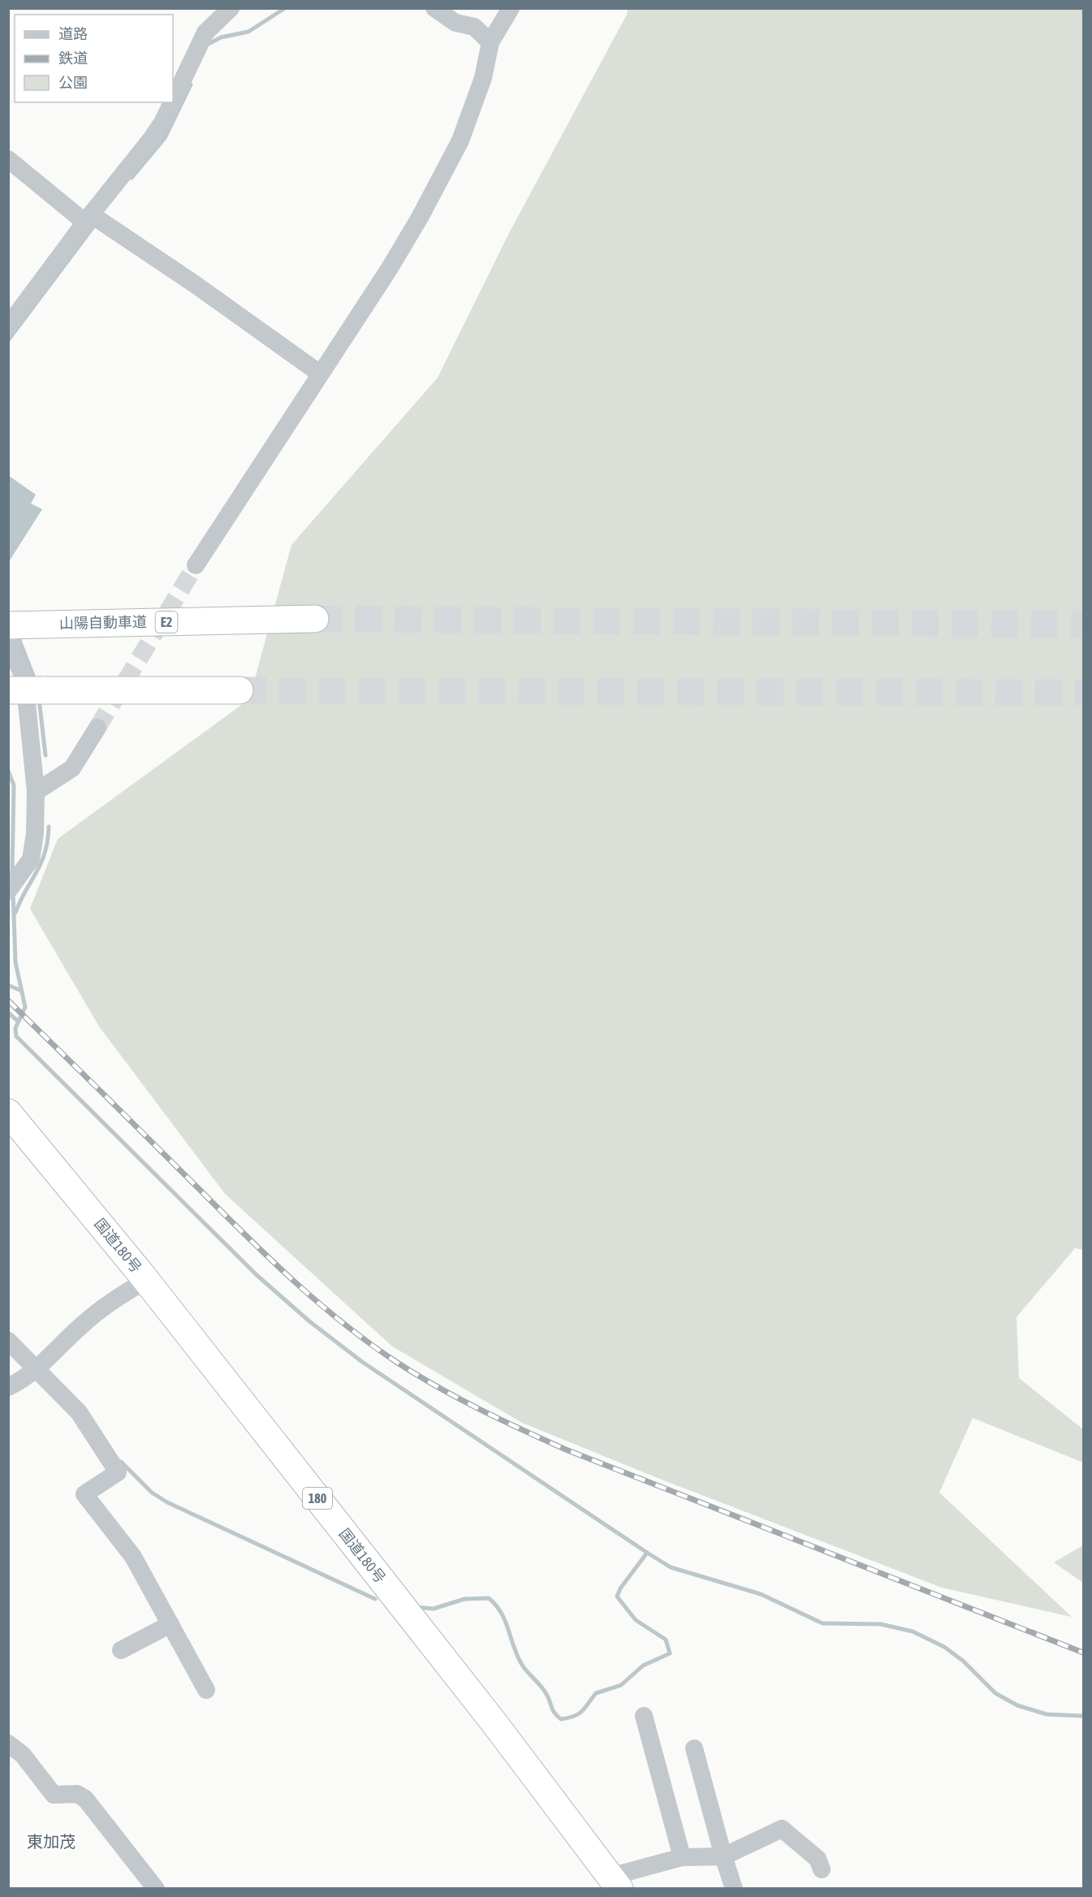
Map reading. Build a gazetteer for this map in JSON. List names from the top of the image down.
{
  "streets": {
    "highway": [
      "E2",
      "山陽自動車道",
      "国道180号",
      "180"
    ]
  },
  "districts": ["東加茂"],
  "legend": ["道路", "鉄道", "公園"]
}
